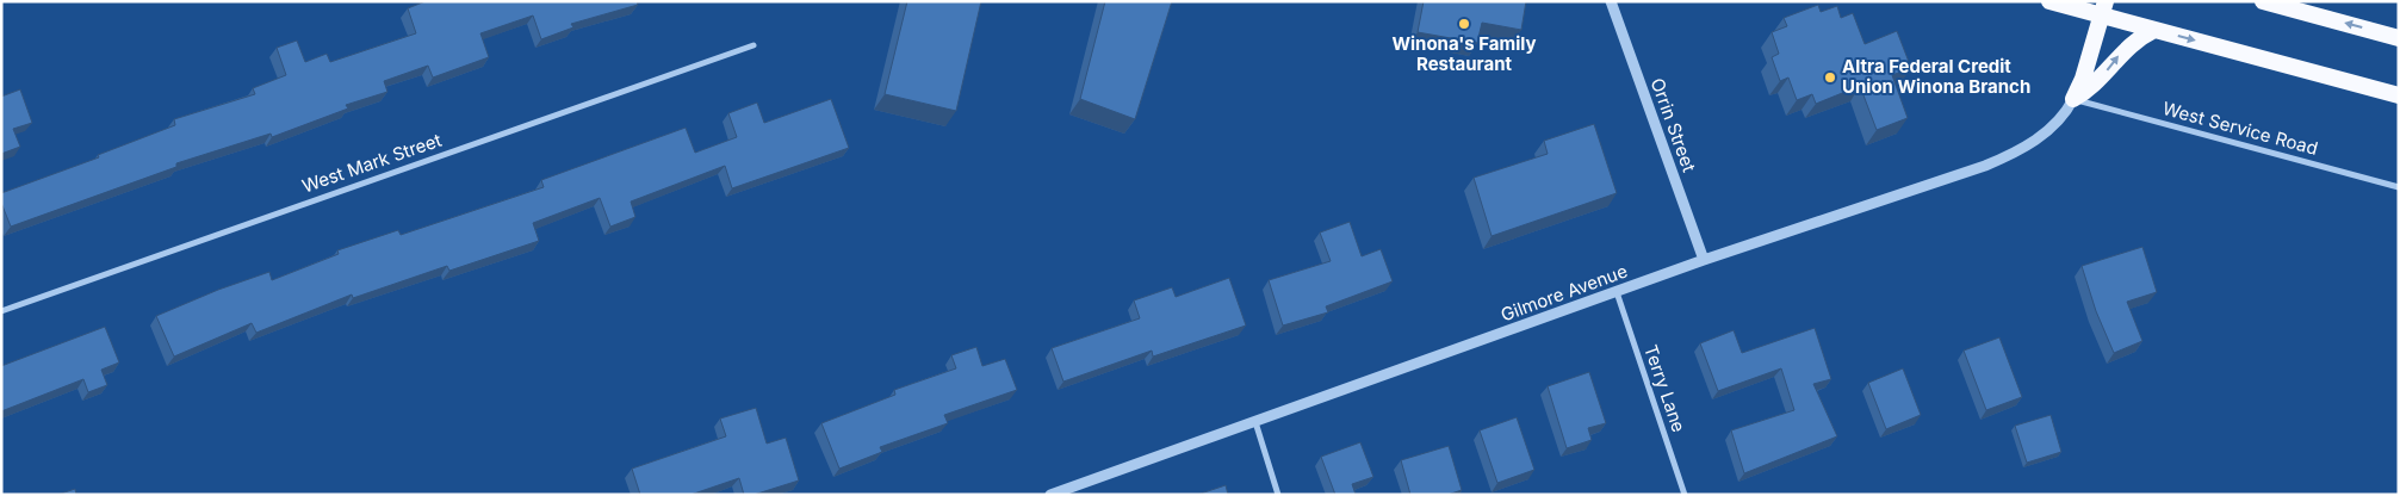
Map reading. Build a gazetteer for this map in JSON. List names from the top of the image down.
{
  "streets": {
    "street": [
      "Orrin Street",
      "West Service Road",
      "West Mark Street",
      "Gilmore Avenue",
      "Terry Lane"
    ]
  },
  "crossings": [
    ["Orrin Street", "Gilmore Avenue"],
    ["West Service Road", "Gilmore Avenue"],
    ["Gilmore Avenue", "Terry Lane"]
  ],
  "places": ["Winona's Family Restaurant", "Altra Federal Credit Union Winona Branch"]
}
